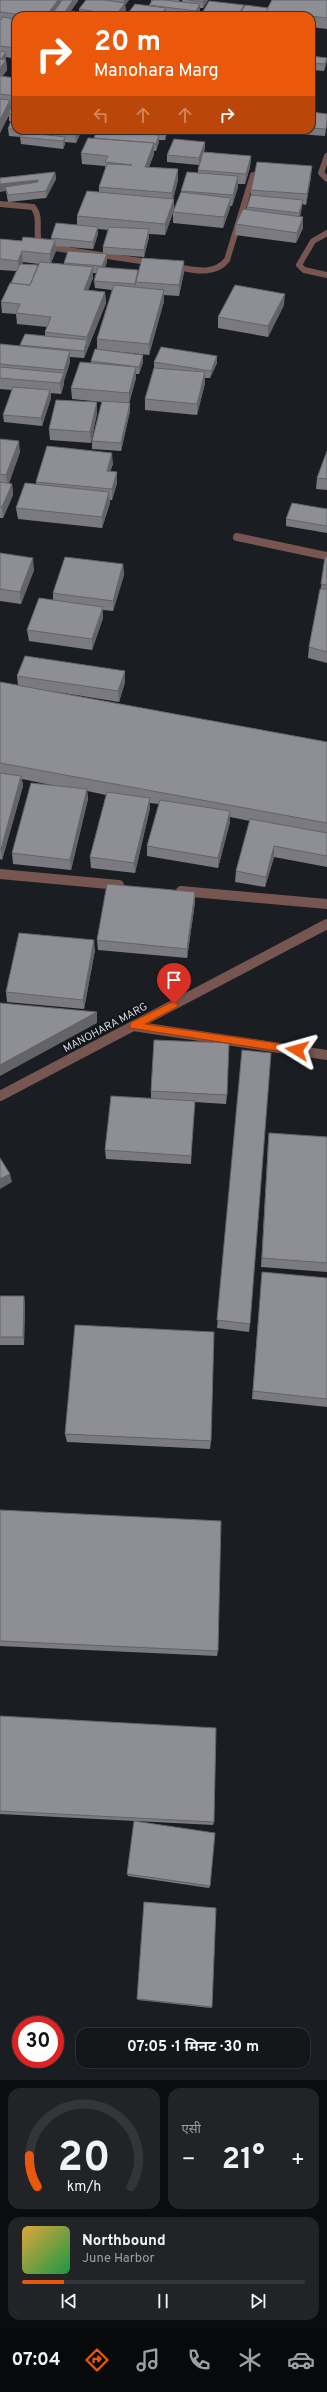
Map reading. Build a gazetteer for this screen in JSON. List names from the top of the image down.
{
  "streets": {
    "street": ["MANOHARA MARG"]
  },
  "page": {
    "turn": ["20 m", "Manohara Marg"],
    "limit": "30",
    "trip": "07:05 · 1 मिनट · 30 m",
    "tile": "एसी",
    "heat": ["−", "21°", "+"],
    "song": ["Northbound", "June Harbor"],
    "tabs": "07:04",
    "gauge": ["20", "km/h"]
  }
}
